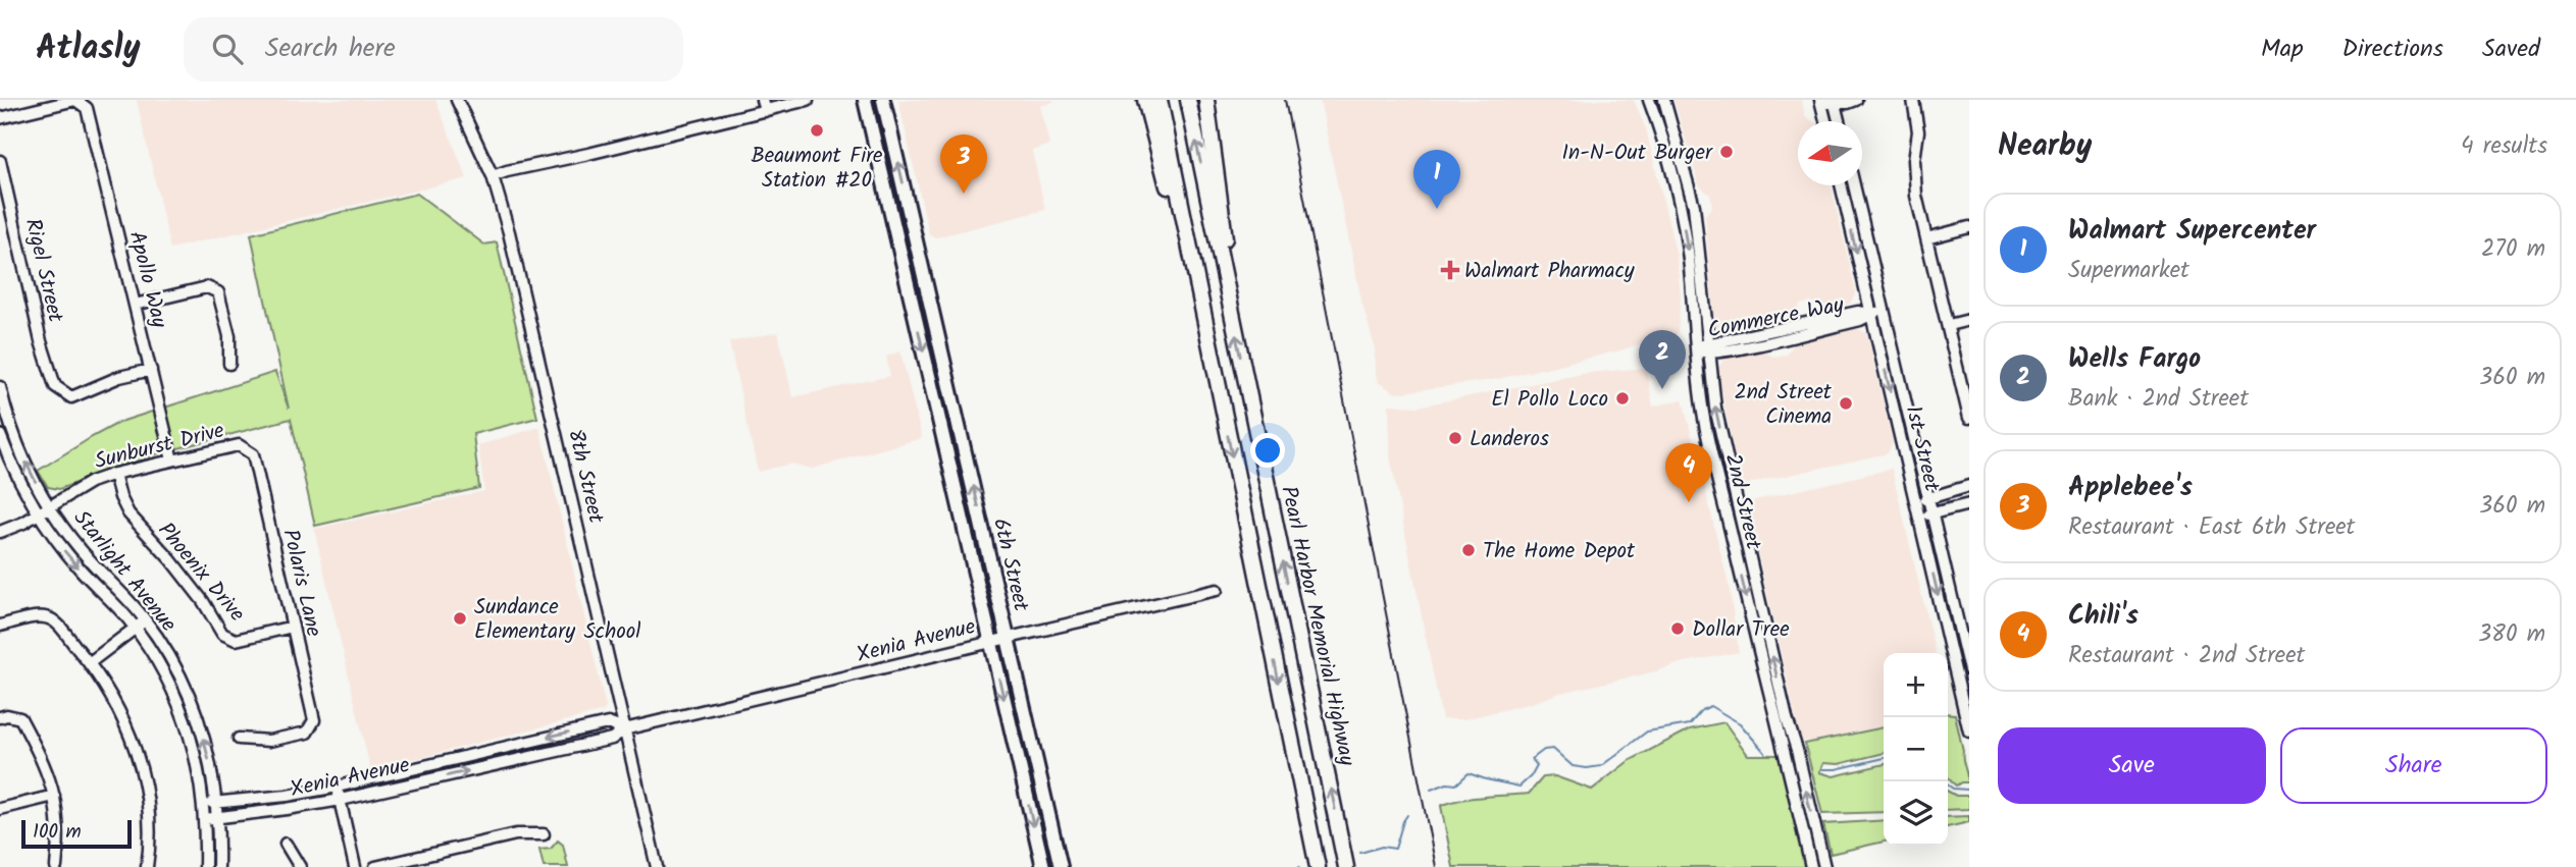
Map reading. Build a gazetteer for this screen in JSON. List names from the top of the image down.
{
  "streets": {
    "highway": ["Pearl Harbor Memorial Highway"],
    "main road": ["6th Street"],
    "street": [
      "Rigel Street",
      "Apollo Way",
      "Commerce Way",
      "Sunburst Drive",
      "1st Street",
      "8th Street",
      "2nd Street",
      "Starlight Avenue",
      "Phoenix Drive",
      "Polaris Lane",
      "Xenia Avenue"
    ]
  },
  "crossings": [
    ["Rigel Street", "Apollo Way"],
    ["Apollo Way", "Sunburst Drive"],
    ["Commerce Way", "1st Street"],
    ["Commerce Way", "2nd Street"],
    ["Sunburst Drive", "Starlight Avenue"],
    ["Sunburst Drive", "Phoenix Drive"],
    ["Sunburst Drive", "Polaris Lane"],
    ["8th Street", "Xenia Avenue"],
    ["6th Street", "Xenia Avenue"],
    ["Starlight Avenue", "Xenia Avenue"],
    ["Phoenix Drive", "Polaris Lane"]
  ],
  "places": {
    "other": [
      "Beaumont Fire Station #20",
      "In-N-Out Burger",
      "El Pollo Loco",
      "2nd Street Cinema",
      "Landeros",
      "The Home Depot",
      "Sundance Elementary School",
      "Dollar Tree"
    ],
    "health": ["Walmart Pharmacy"]
  },
  "scale_bar": "100 m",
  "north": "left",
  "page": {
    "header": "Atlasly",
    "search": "Search here",
    "nav": ["Map", "Directions", "Saved"],
    "heading": ["Nearby", "4 results"],
    "pins": [
      "3",
      "1",
      "2",
      "4"
    ],
    "list": [
      {
        "mark": "1",
        "name": "Walmart Supercenter",
        "note": "Supermarket",
        "value": "270 m"
      },
      {
        "mark": "2",
        "name": "Wells Fargo",
        "note": "Bank · 2nd Street",
        "value": "360 m"
      },
      {
        "mark": "3",
        "name": "Applebee's",
        "note": "Restaurant · East 6th Street",
        "value": "360 m"
      },
      {
        "mark": "4",
        "name": "Chili's",
        "note": "Restaurant · 2nd Street",
        "value": "380 m"
      }
    ],
    "map_buttons": ["+", "−"],
    "buttons": ["Save", "Share"],
    "scale": "100 m"
  }
}
